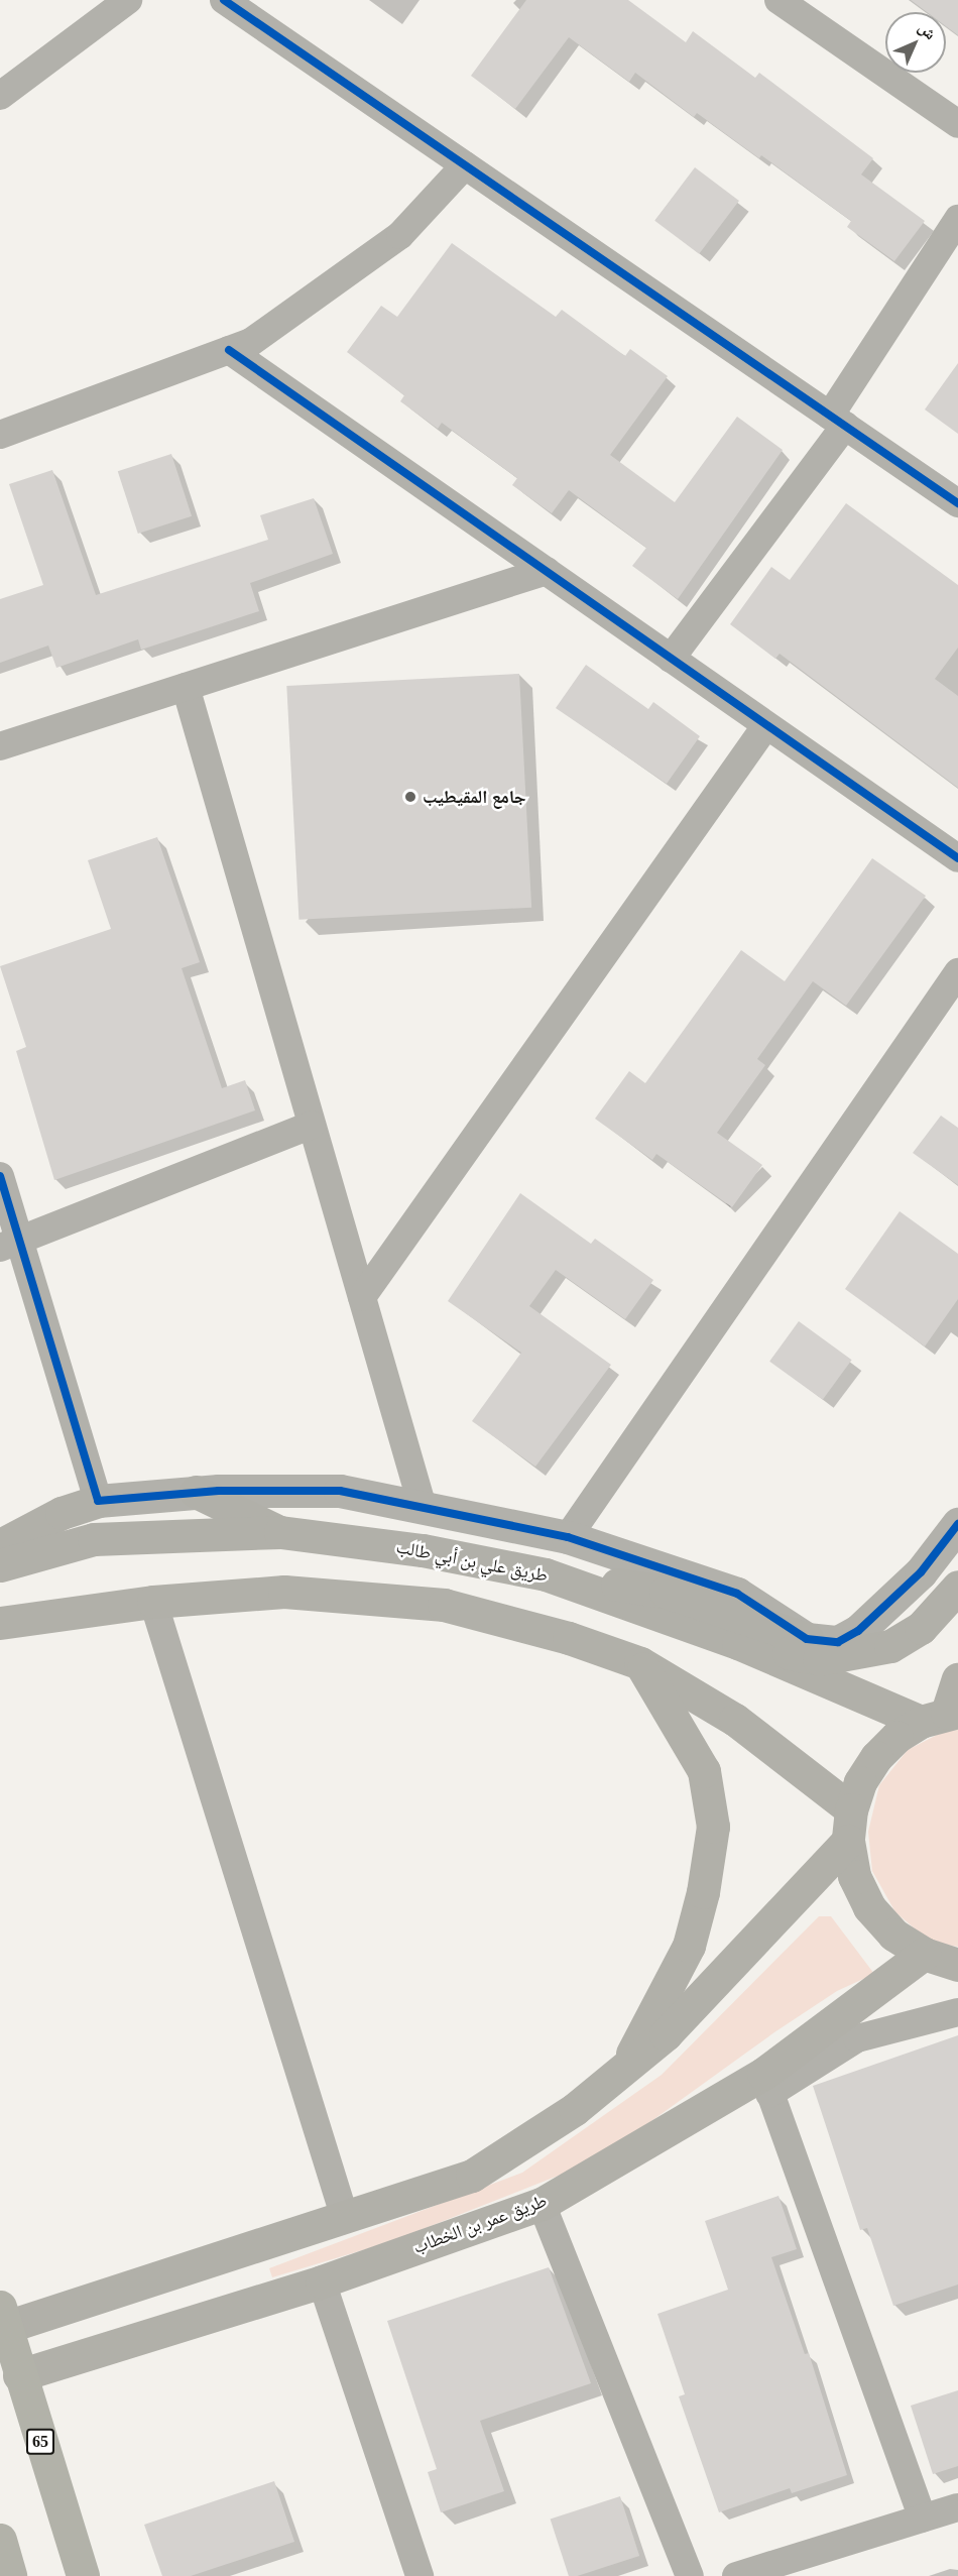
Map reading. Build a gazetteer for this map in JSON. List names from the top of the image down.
{
  "streets": {
    "highway": ["65"],
    "main road": ["طريق علي بن أبي طالب", "طريق عمر بن الخطاب"]
  },
  "crossings": [
    ["طريق عمر بن الخطاب", "65"]
  ],
  "places": ["جامع المقيطيب"],
  "north": "top right"
}
